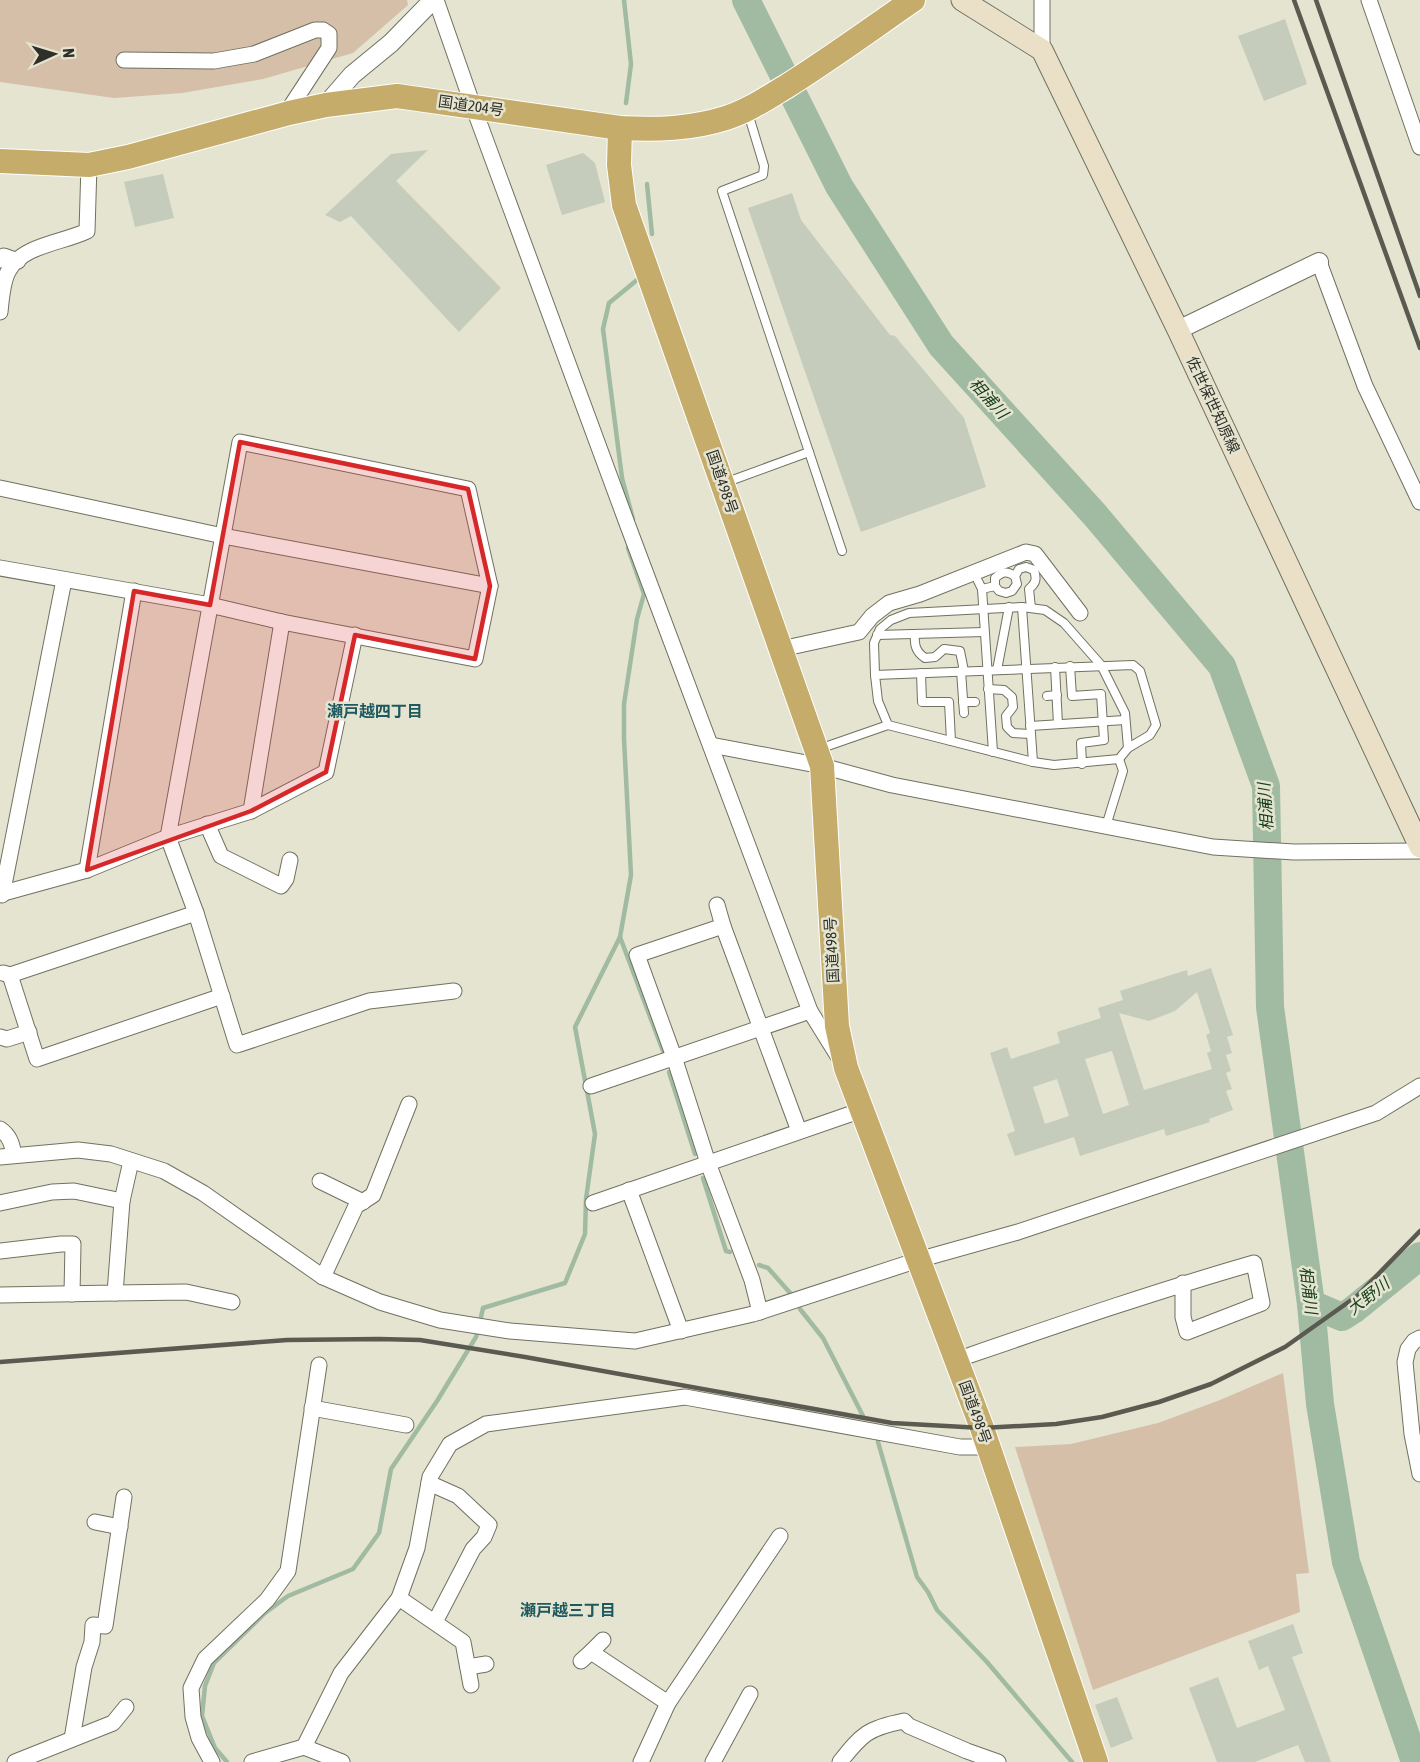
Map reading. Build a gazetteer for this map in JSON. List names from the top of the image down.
{
  "streets": {
    "highway": ["国道204号", "国道498号"],
    "main road": ["佐世保世知原線"]
  },
  "crossings": [
    ["国道204号", "国道498号"]
  ],
  "districts": ["瀬戸越四丁目", "瀬戸越三丁目"],
  "water": ["相浦川", "大野川"],
  "north": "right"
}
